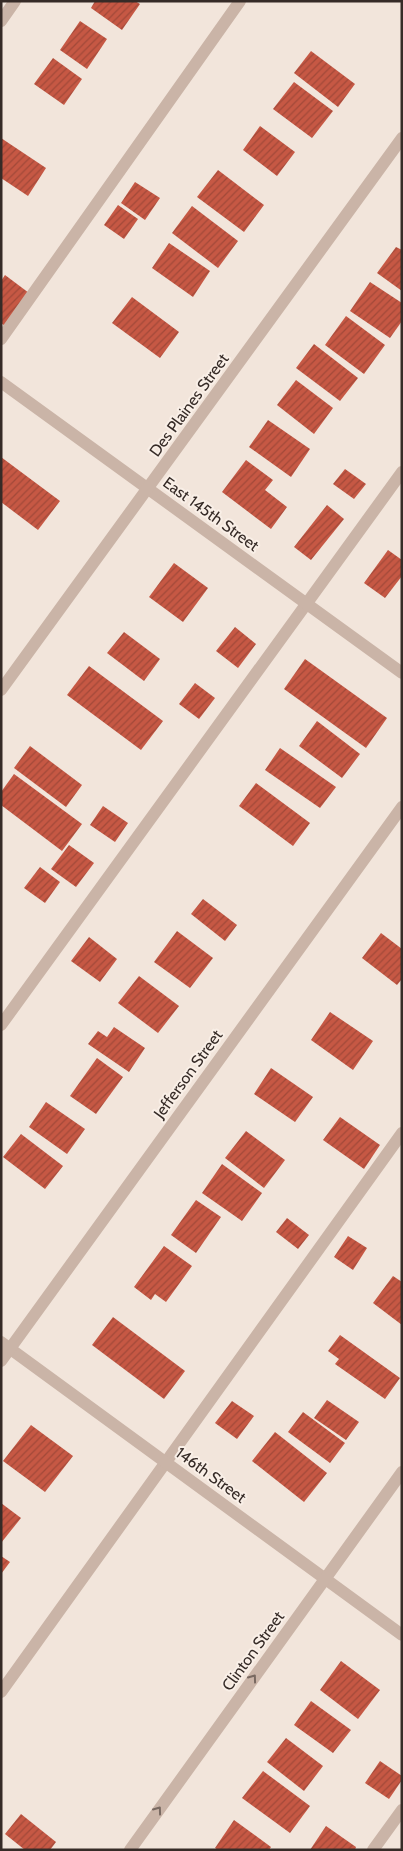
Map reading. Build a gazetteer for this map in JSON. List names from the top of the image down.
{
  "streets": {
    "street": [
      "Des Plaines Street",
      "East 145th Street",
      "Jefferson Street",
      "146th Street",
      "Clinton Street"
    ]
  },
  "crossings": [
    ["Des Plaines Street", "East 145th Street"],
    ["Jefferson Street", "146th Street"],
    ["146th Street", "Clinton Street"]
  ],
  "one_way": ["Clinton Street"]
}
